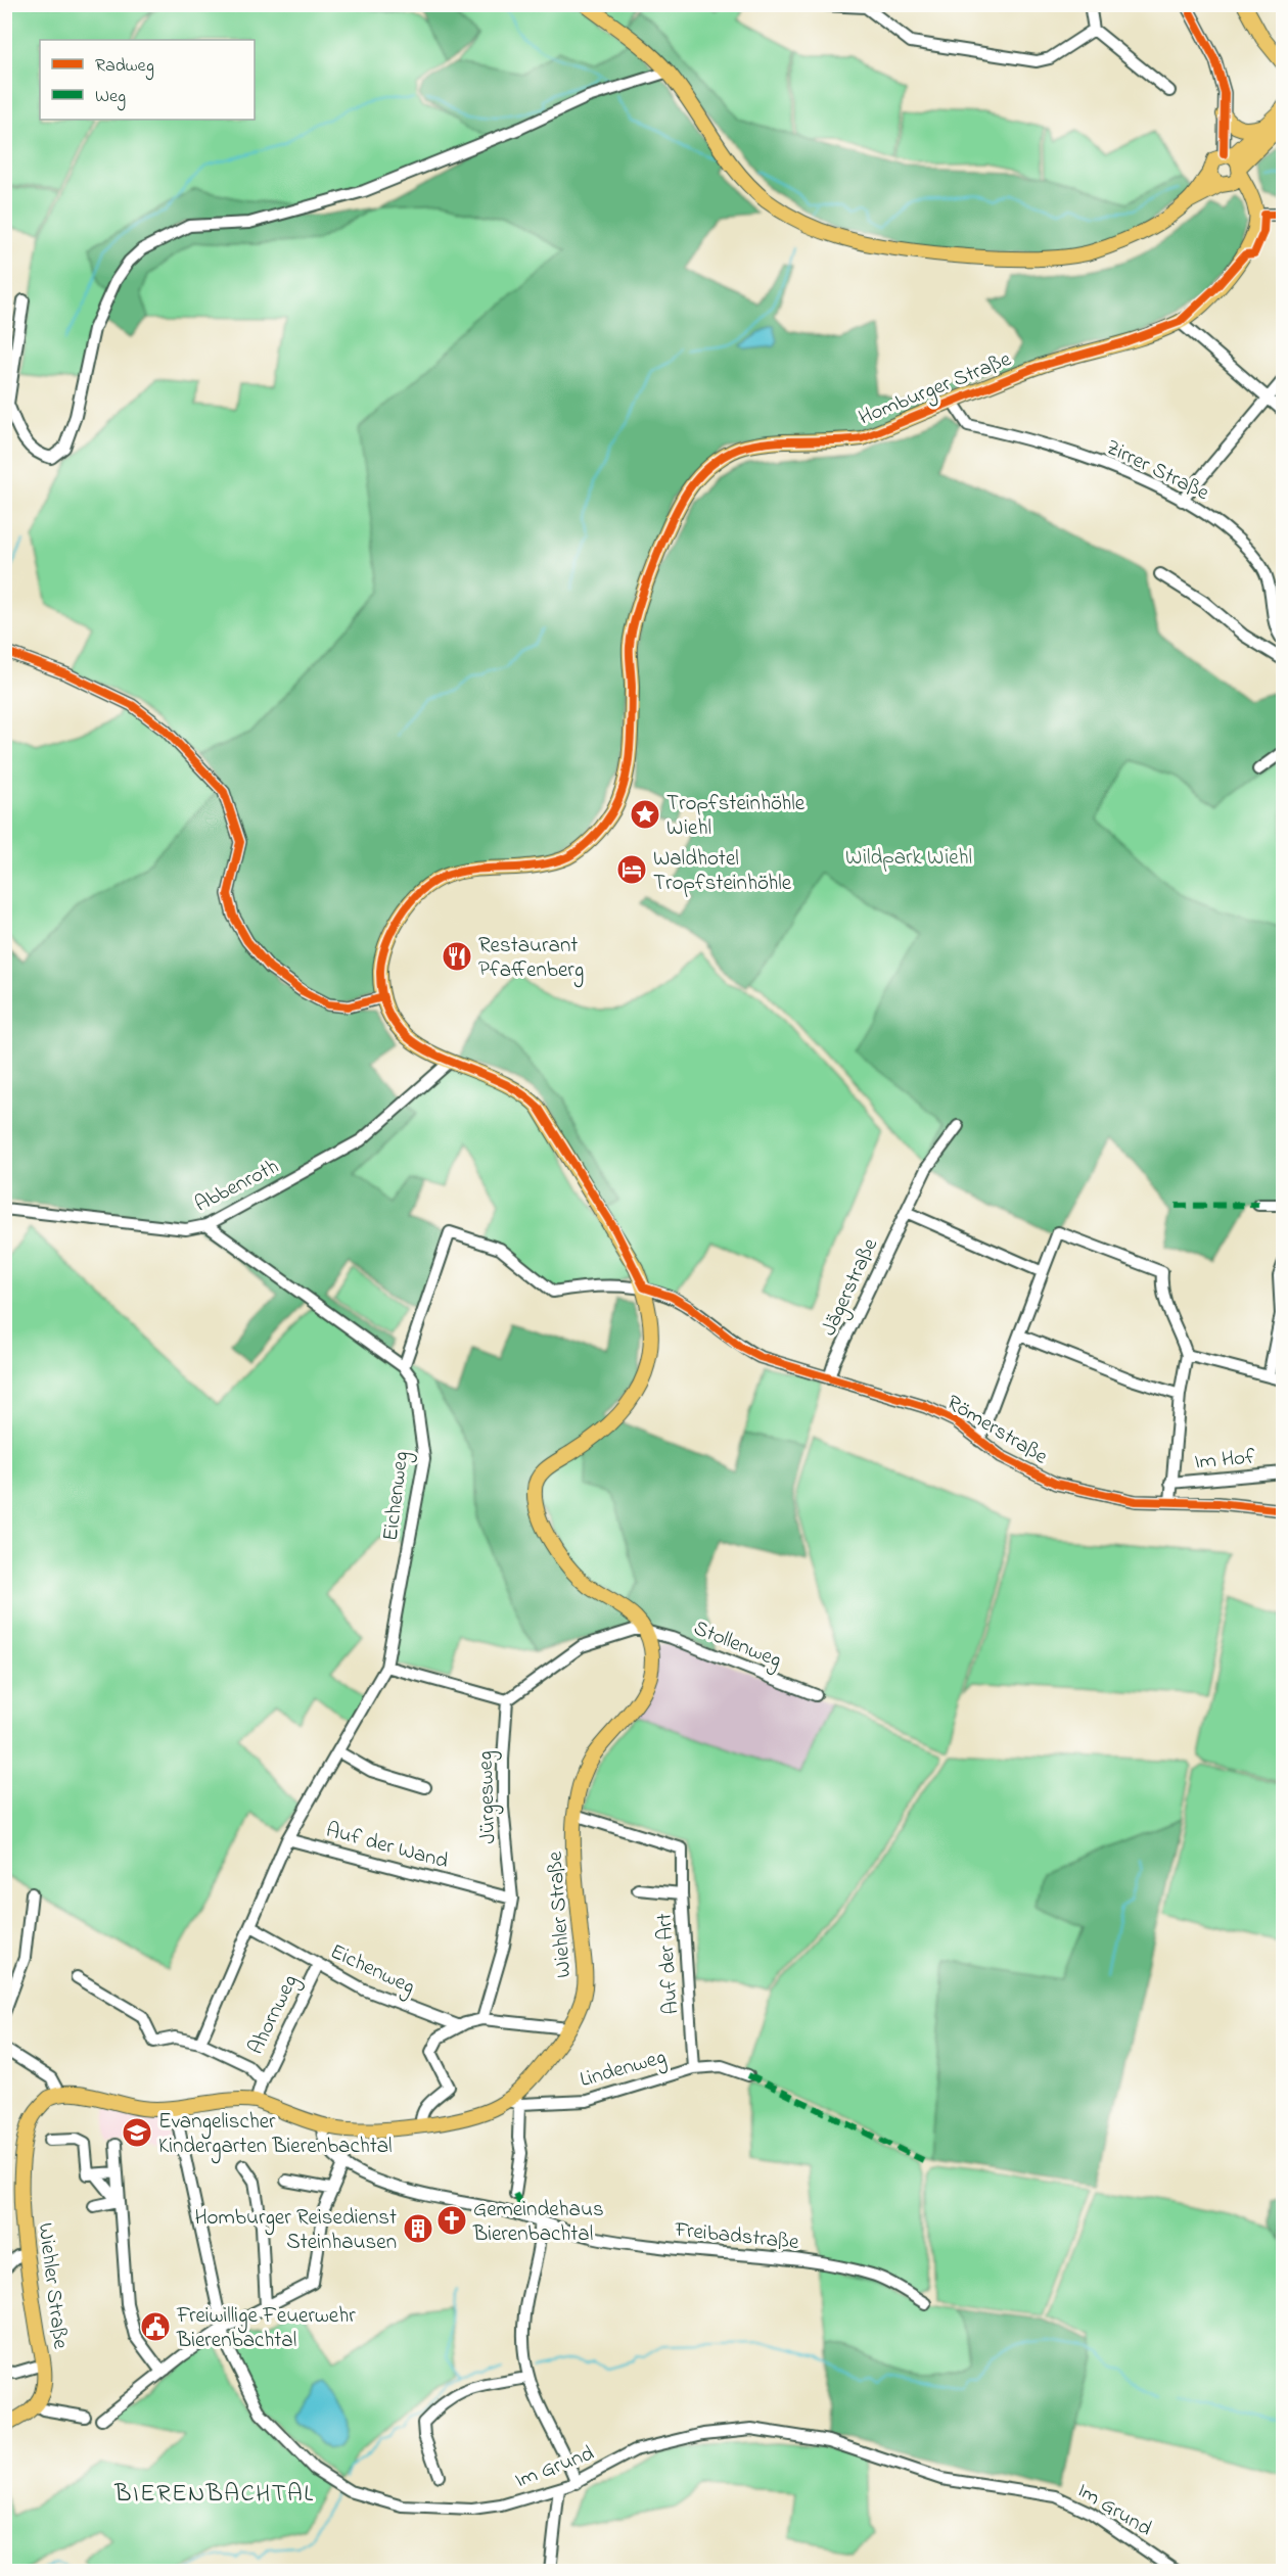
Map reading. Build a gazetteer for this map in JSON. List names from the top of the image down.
{
  "streets": {
    "main road": ["Homburger Straße", "Wiehler Straße"],
    "street": [
      "Zirrer Straße",
      "Abbenroth",
      "Jägerstraße",
      "Römerstraße",
      "Im Hof",
      "Eichenweg",
      "Stollenweg",
      "Jürgesweg",
      "Auf der Wand",
      "Auf der Art",
      "Ahornweg",
      "Lindenweg",
      "Freibadstraße",
      "Im Grund"
    ]
  },
  "crossings": [
    ["Homburger Straße", "Zirrer Straße"],
    ["Homburger Straße", "Abbenroth"],
    ["Homburger Straße", "Römerstraße"],
    ["Homburger Straße", "Stollenweg"],
    ["Homburger Straße", "Wiehler Straße"],
    ["Jägerstraße", "Römerstraße"],
    ["Römerstraße", "Eichenweg"],
    ["Eichenweg", "Auf der Wand"],
    ["Eichenweg", "Ahornweg"],
    ["Stollenweg", "Wiehler Straße"],
    ["Jürgesweg", "Auf der Wand"],
    ["Wiehler Straße", "Auf der Art"],
    ["Wiehler Straße", "Ahornweg"],
    ["Wiehler Straße", "Lindenweg"],
    ["Wiehler Straße", "Freibadstraße"],
    ["Wiehler Straße", "Im Grund"],
    ["Auf der Art", "Lindenweg"]
  ],
  "districts": ["BIERENBACHTAL"],
  "parks": ["Wildpark Wiehl"],
  "places": {
    "place": ["Tropfsteinhöhle Wiehl"],
    "hotel": ["Waldhotel Tropfsteinhöhle"],
    "restaurant": ["Restaurant Pfaffenberg"],
    "school or university": ["Evangelischer Kindergarten Bierenbachtal"],
    "church": ["Gemeindehaus Bierenbachtal"],
    "building": ["Homburger Reisedienst Steinhausen"],
    "public building": ["Freiwillige Feuerwehr Bierenbachtal"]
  },
  "legend": ["Radweg", "Weg"]
}
